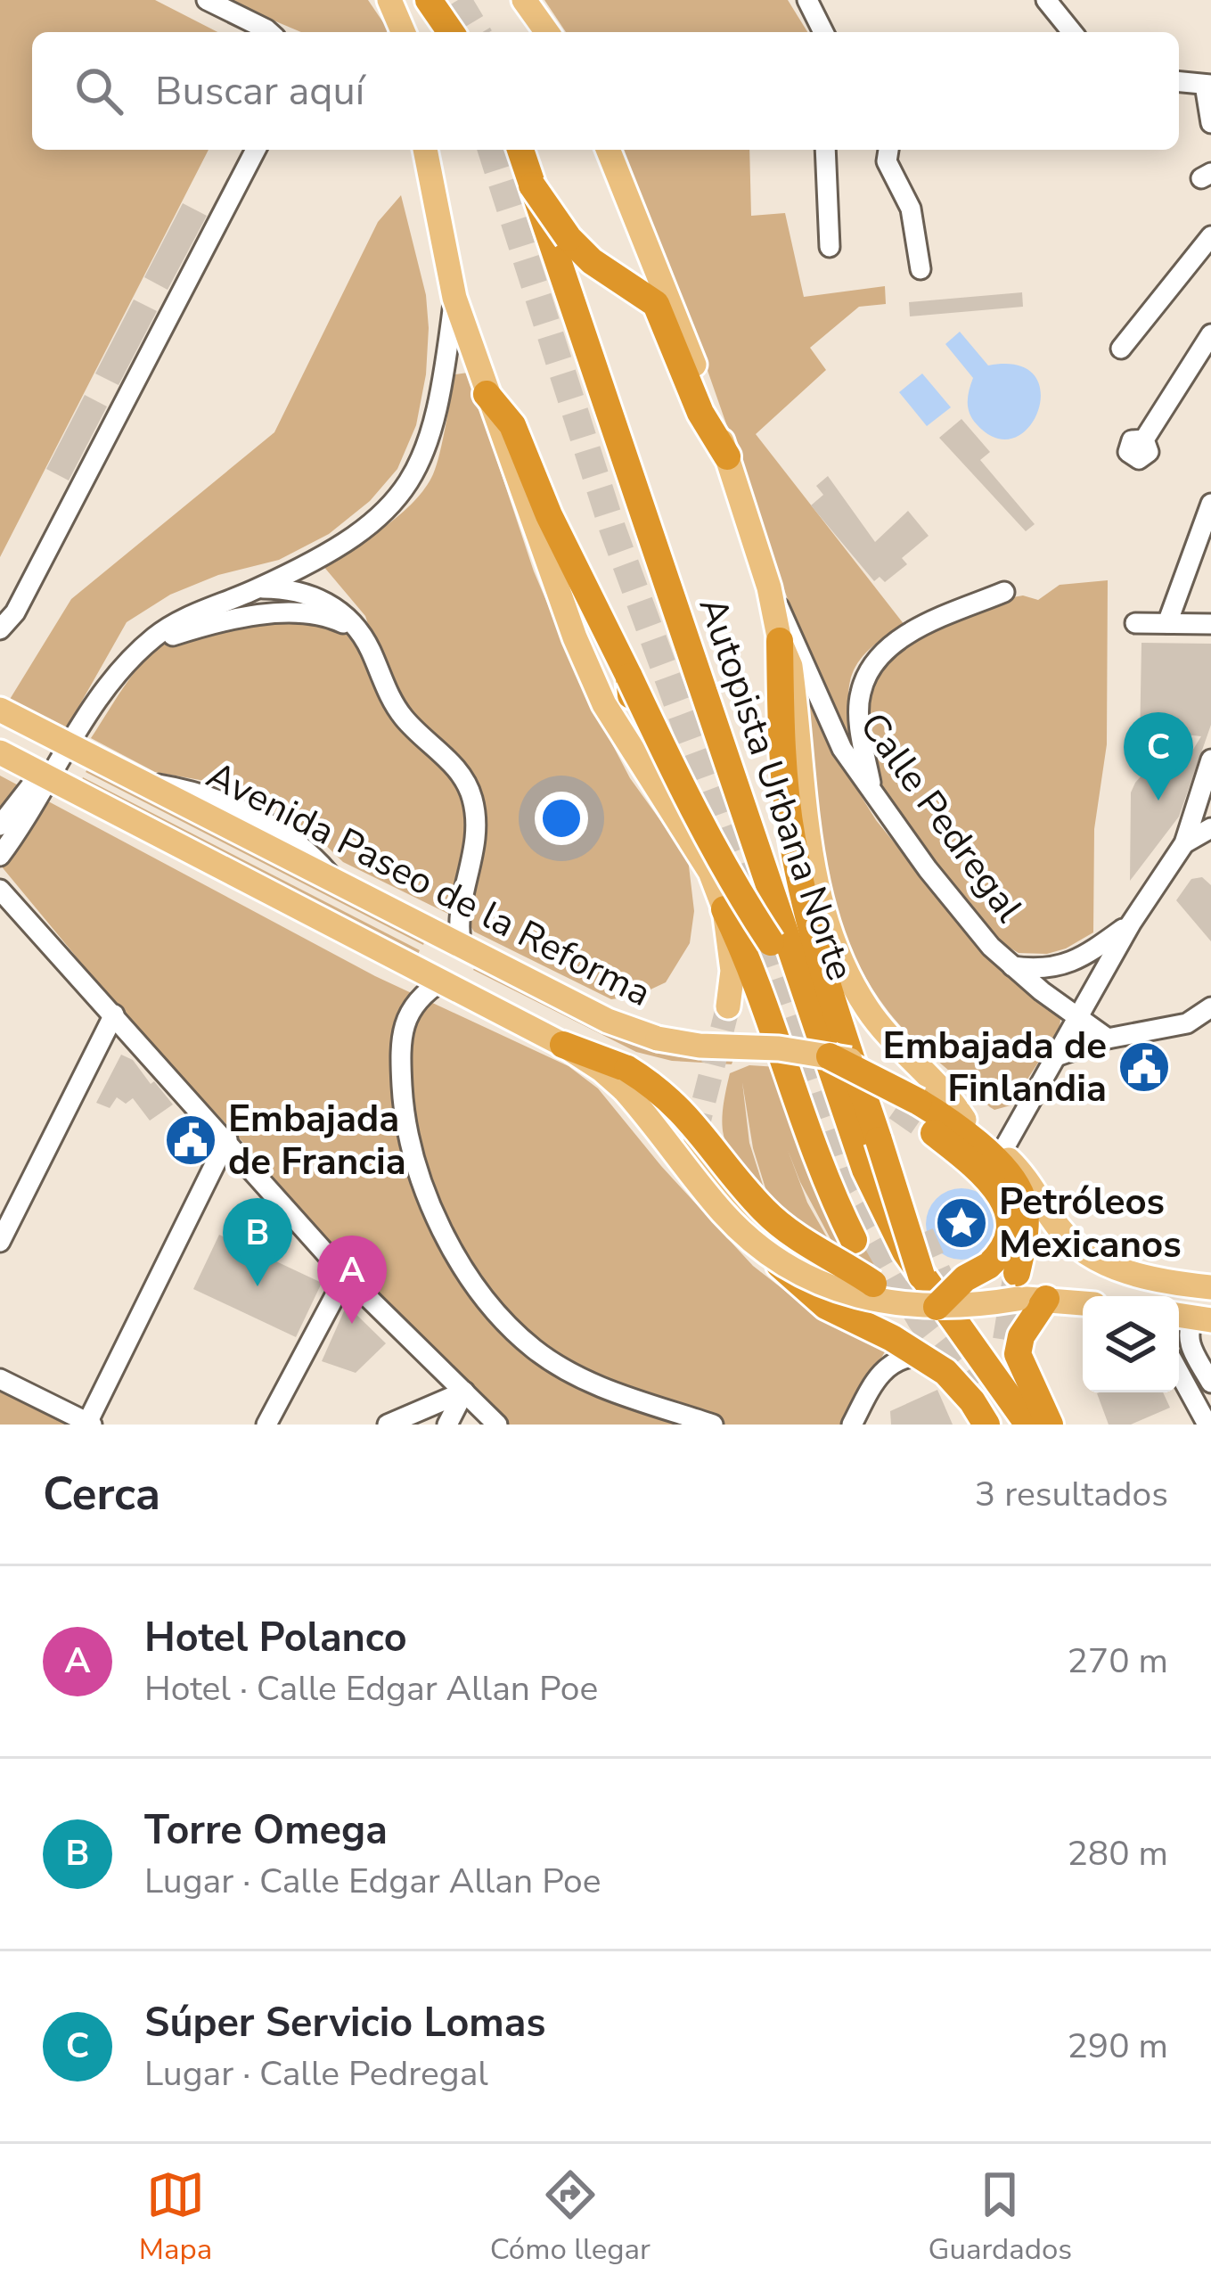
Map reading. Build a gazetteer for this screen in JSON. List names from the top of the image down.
{
  "streets": {
    "highway": ["Autopista Urbana Norte"],
    "main road": ["Avenida Paseo de la Reforma"],
    "street": ["Calle Pedregal"]
  },
  "crossings": [
    ["Calle Pedregal", "Avenida Paseo de la Reforma"]
  ],
  "places": {
    "public building": ["Embajada de Finlandia", "Embajada de Francia"],
    "place": ["Petróleos Mexicanos"]
  },
  "page": {
    "search": "Buscar aquí",
    "pins": ["C", "B", "A"],
    "heading": ["Cerca", "3 resultados"],
    "list": [
      {
        "mark": "A",
        "name": "Hotel Polanco",
        "note": "Hotel · Calle Edgar Allan Poe",
        "value": "270 m"
      },
      {
        "mark": "B",
        "name": "Torre Omega",
        "note": "Lugar · Calle Edgar Allan Poe",
        "value": "280 m"
      },
      {
        "mark": "C",
        "name": "Súper Servicio Lomas",
        "note": "Lugar · Calle Pedregal",
        "value": "290 m"
      }
    ],
    "nav": ["Mapa", "Cómo llegar", "Guardados"]
  }
}
